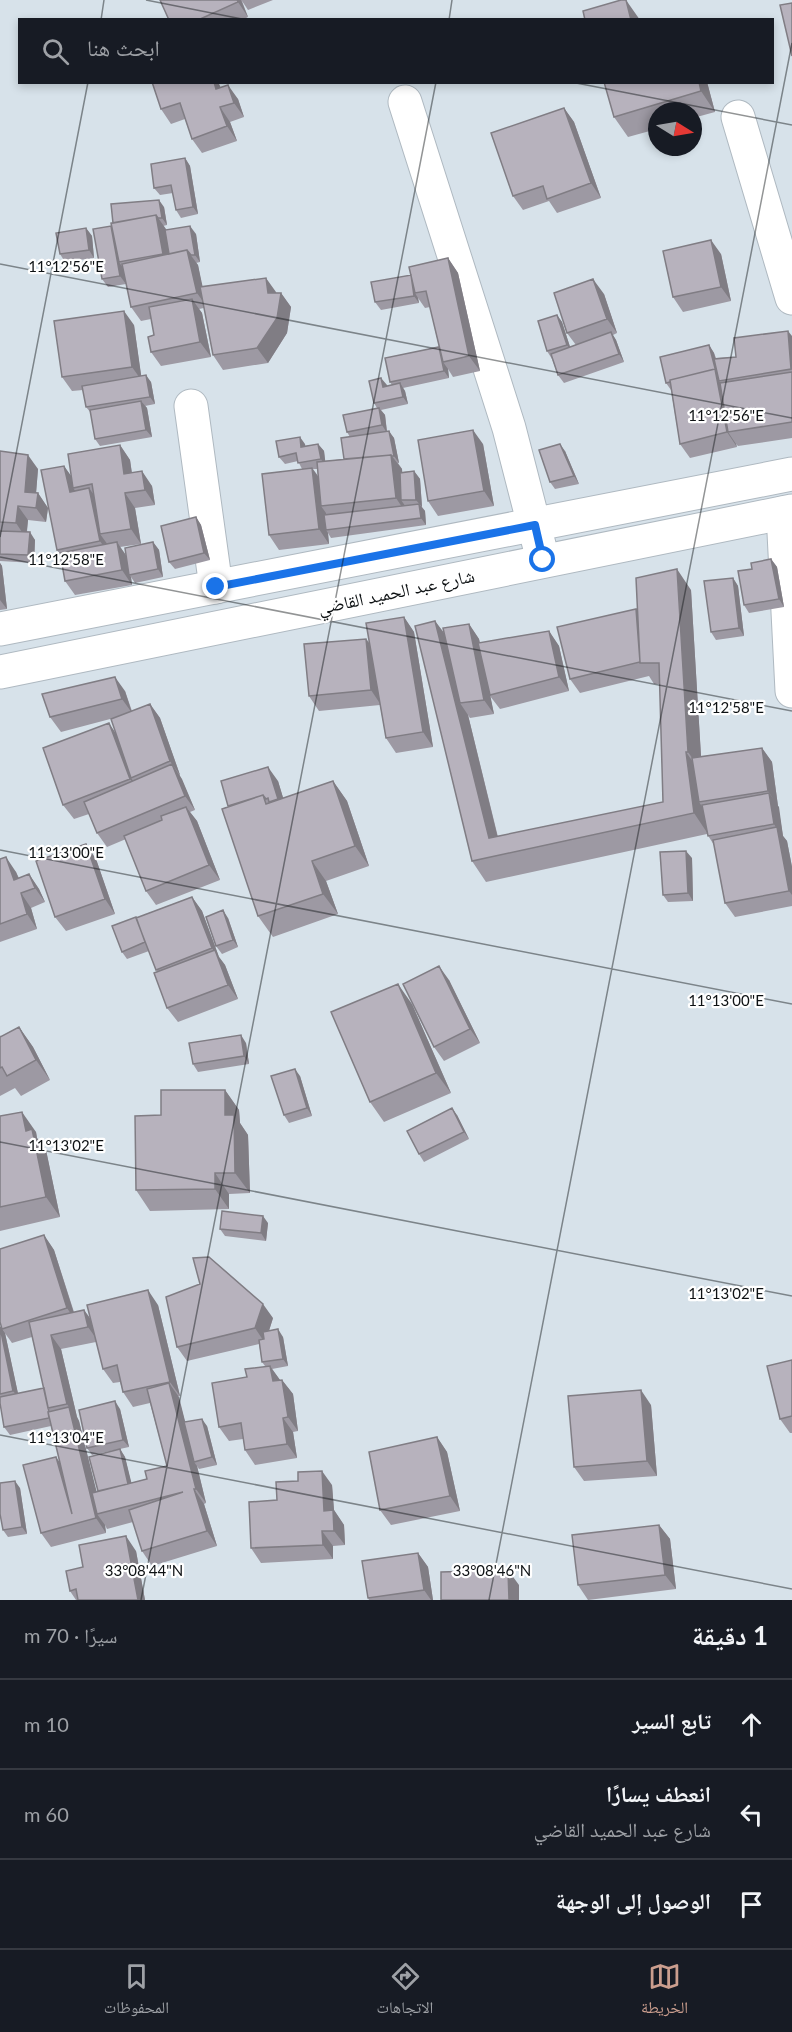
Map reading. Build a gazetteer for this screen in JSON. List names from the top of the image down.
{
  "streets": {
    "main road": ["شارع عبد الحميد القاضي"]
  },
  "north": "right",
  "page": {
    "search": "ابحث هنا",
    "heading": ["1 دقيقة", "سيرًا · 70 m"],
    "list": [
      ["تابع السير", "10 m"],
      ["انعطف يسارًا", "شارع عبد الحميد القاضي", "60 m"],
      "الوصول إلى الوجهة"
    ],
    "nav": ["الخريطة", "الاتجاهات", "المحفوظات"]
  },
  "coordinates": [
    "11°12'56\"E",
    "11°12'58\"E",
    "11°13'00\"E",
    "11°13'02\"E",
    "11°13'04\"E",
    "33°08'44\"N",
    "33°08'46\"N"
  ]
}
